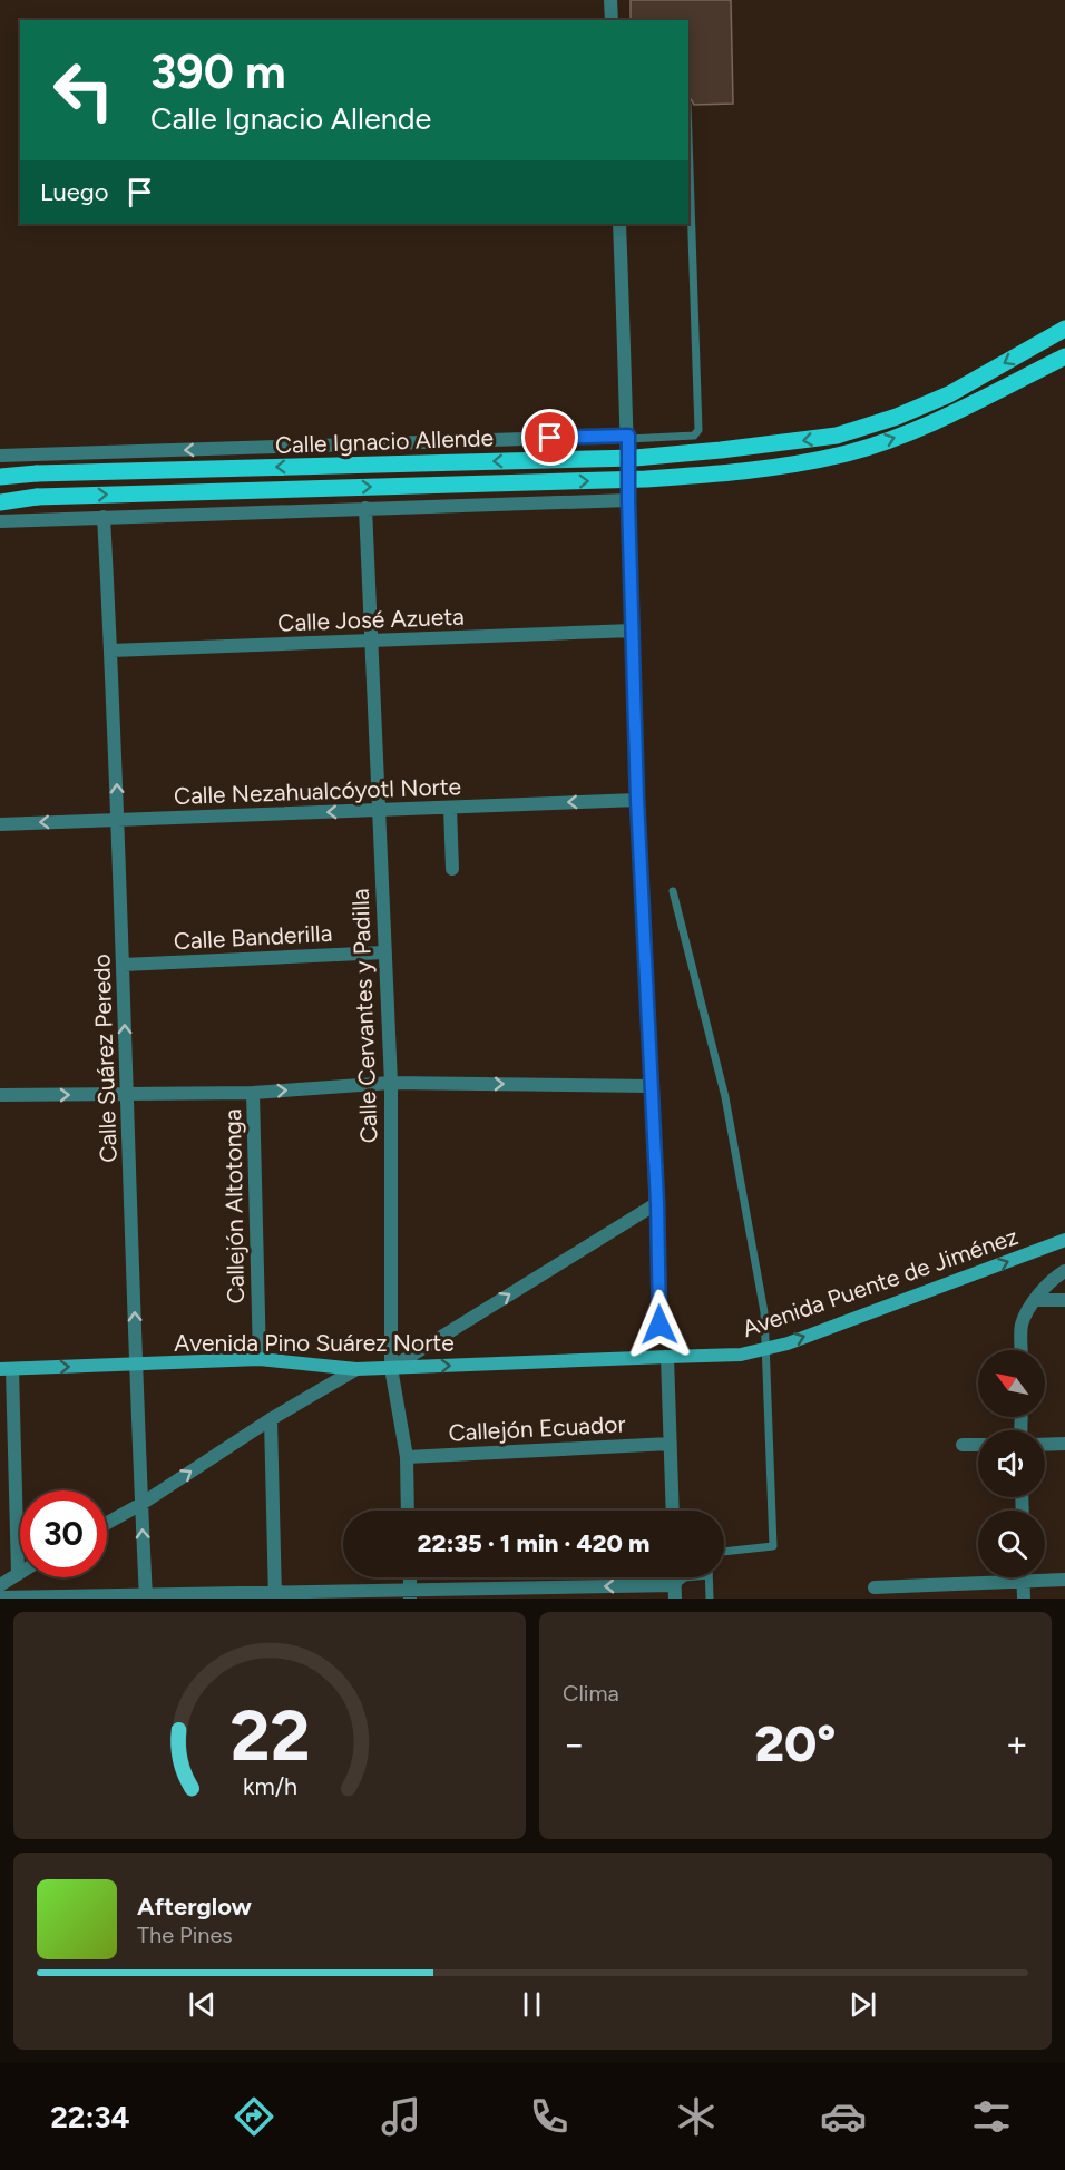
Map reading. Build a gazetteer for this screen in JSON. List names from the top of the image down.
{
  "streets": {
    "main road": ["Calle Ignacio Allende"],
    "street": [
      "Calle José Azueta",
      "Calle Nezahualcóyotl Norte",
      "Calle Banderilla",
      "Calle Cervantes y Padilla",
      "Calle Suárez Peredo",
      "Callejón Altotonga",
      "Avenida Puente de Jiménez",
      "Avenida Pino Suárez Norte",
      "Callejón Ecuador"
    ]
  },
  "crossings": [
    ["Calle José Azueta", "Calle Cervantes y Padilla"],
    ["Calle José Azueta", "Calle Suárez Peredo"],
    ["Calle Nezahualcóyotl Norte", "Calle Cervantes y Padilla"],
    ["Calle Nezahualcóyotl Norte", "Calle Suárez Peredo"],
    ["Calle Banderilla", "Calle Cervantes y Padilla"],
    ["Calle Banderilla", "Calle Suárez Peredo"],
    ["Calle Cervantes y Padilla", "Avenida Pino Suárez Norte"],
    ["Calle Cervantes y Padilla", "Callejón Ecuador"],
    ["Calle Suárez Peredo", "Avenida Pino Suárez Norte"],
    ["Callejón Altotonga", "Avenida Pino Suárez Norte"],
    ["Avenida Puente de Jiménez", "Avenida Pino Suárez Norte"]
  ],
  "one_way": [
    "Calle Nezahualcóyotl Norte",
    "Calle Suárez Peredo",
    "Avenida Puente de Jiménez",
    "Avenida Pino Suárez Norte"
  ],
  "north": "top left",
  "page": {
    "turn": ["390 m", "Calle Ignacio Allende"],
    "then": "Luego",
    "limit": "30",
    "trip": "22:35 · 1 min · 420 m",
    "tile": "Clima",
    "heat": ["−", "20°", "+"],
    "song": ["Afterglow", "The Pines"],
    "tabs": "22:34",
    "gauge": ["22", "km/h"]
  }
}
